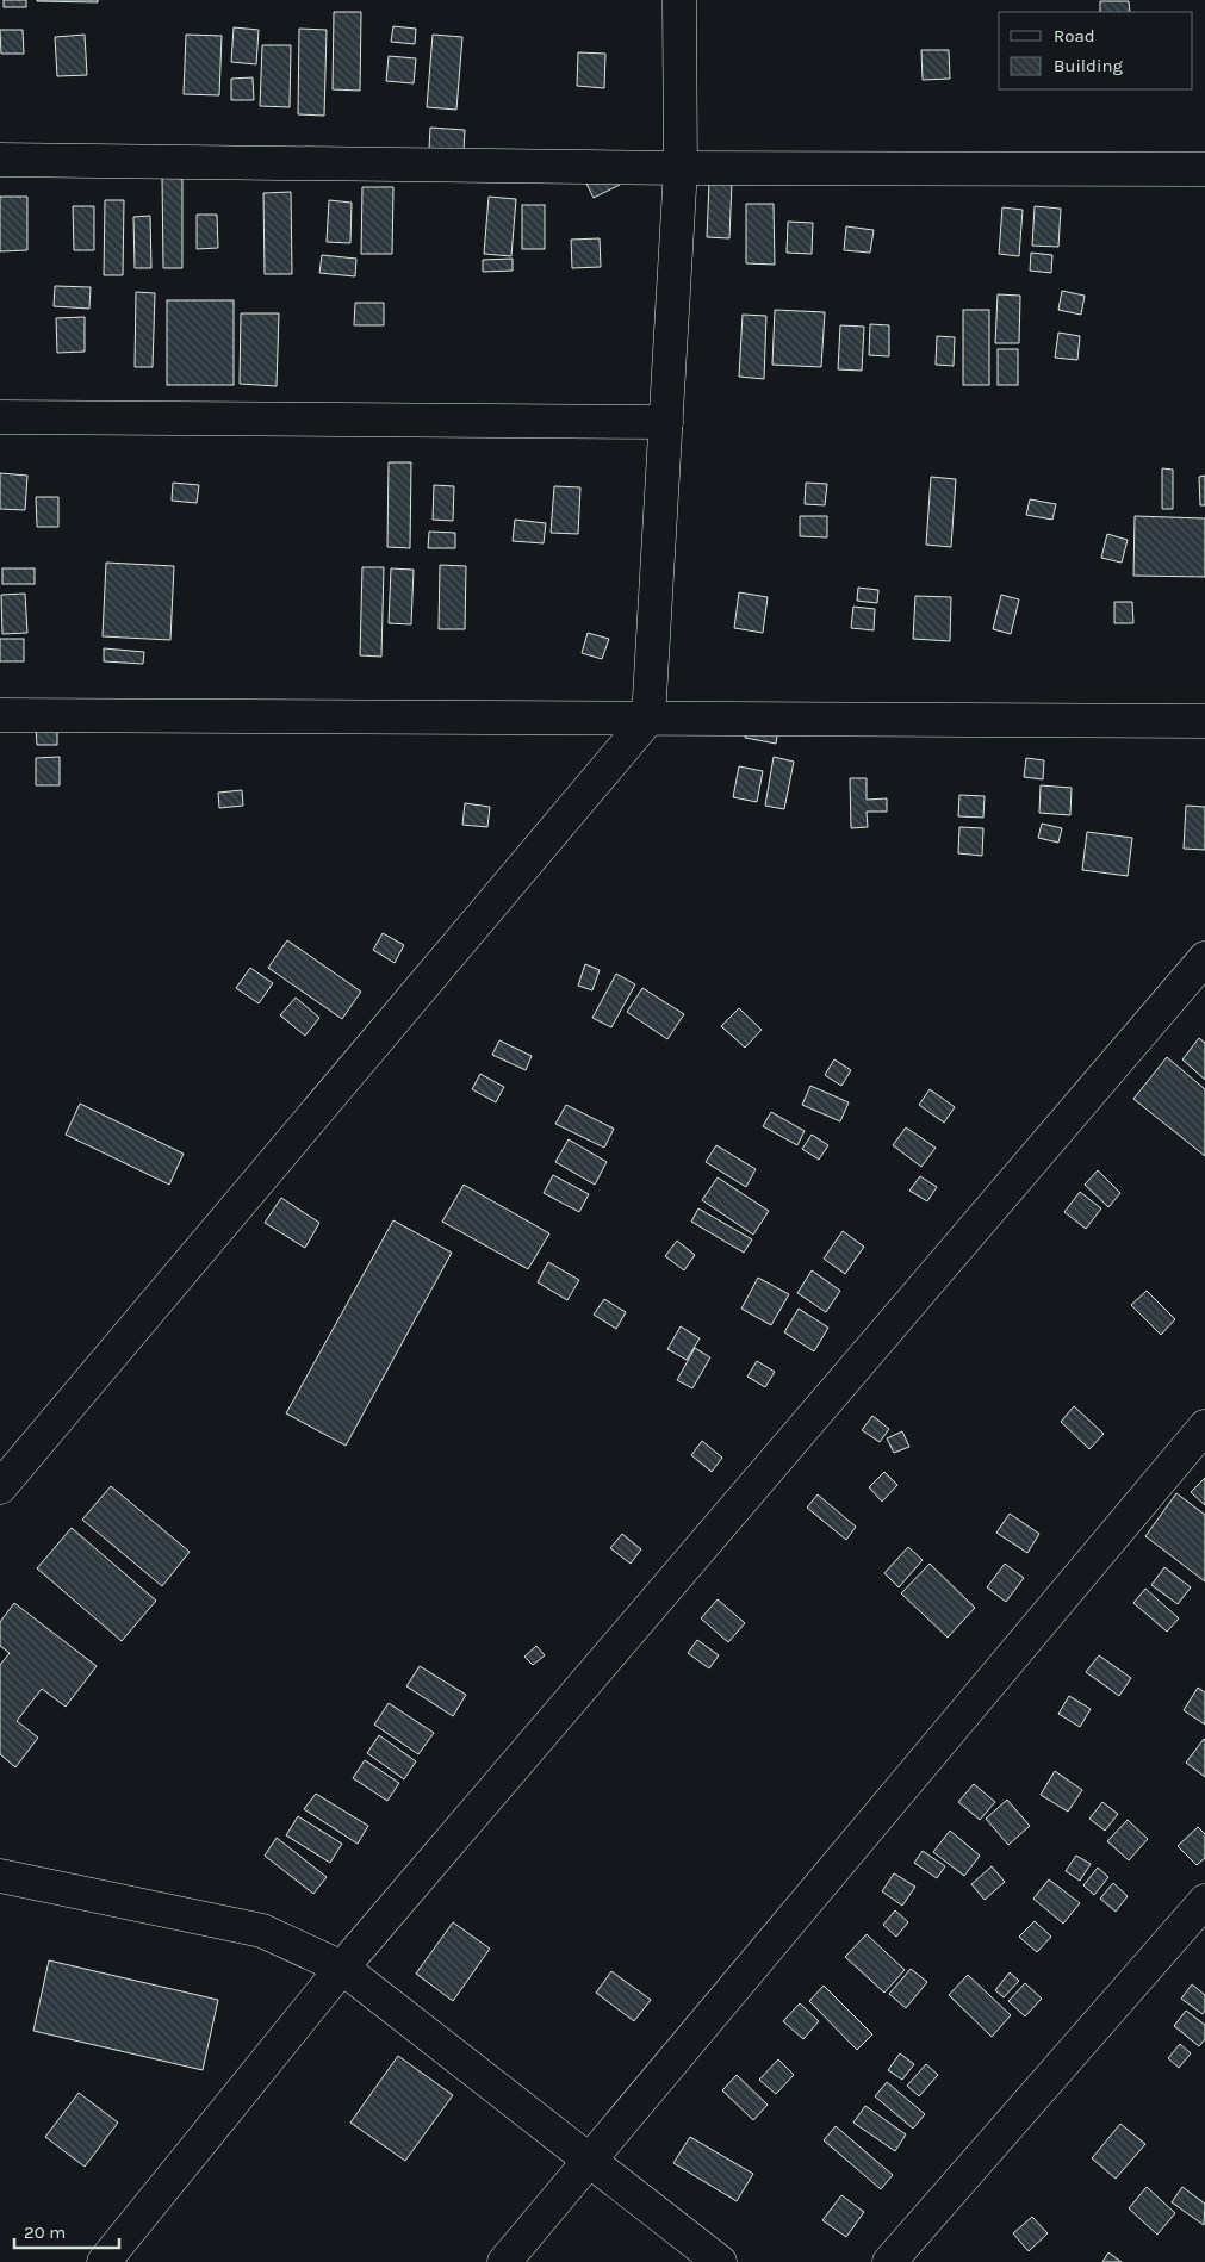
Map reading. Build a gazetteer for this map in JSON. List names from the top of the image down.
{
  "legend": ["Road", "Building"],
  "scale_bar": "20 m"
}
